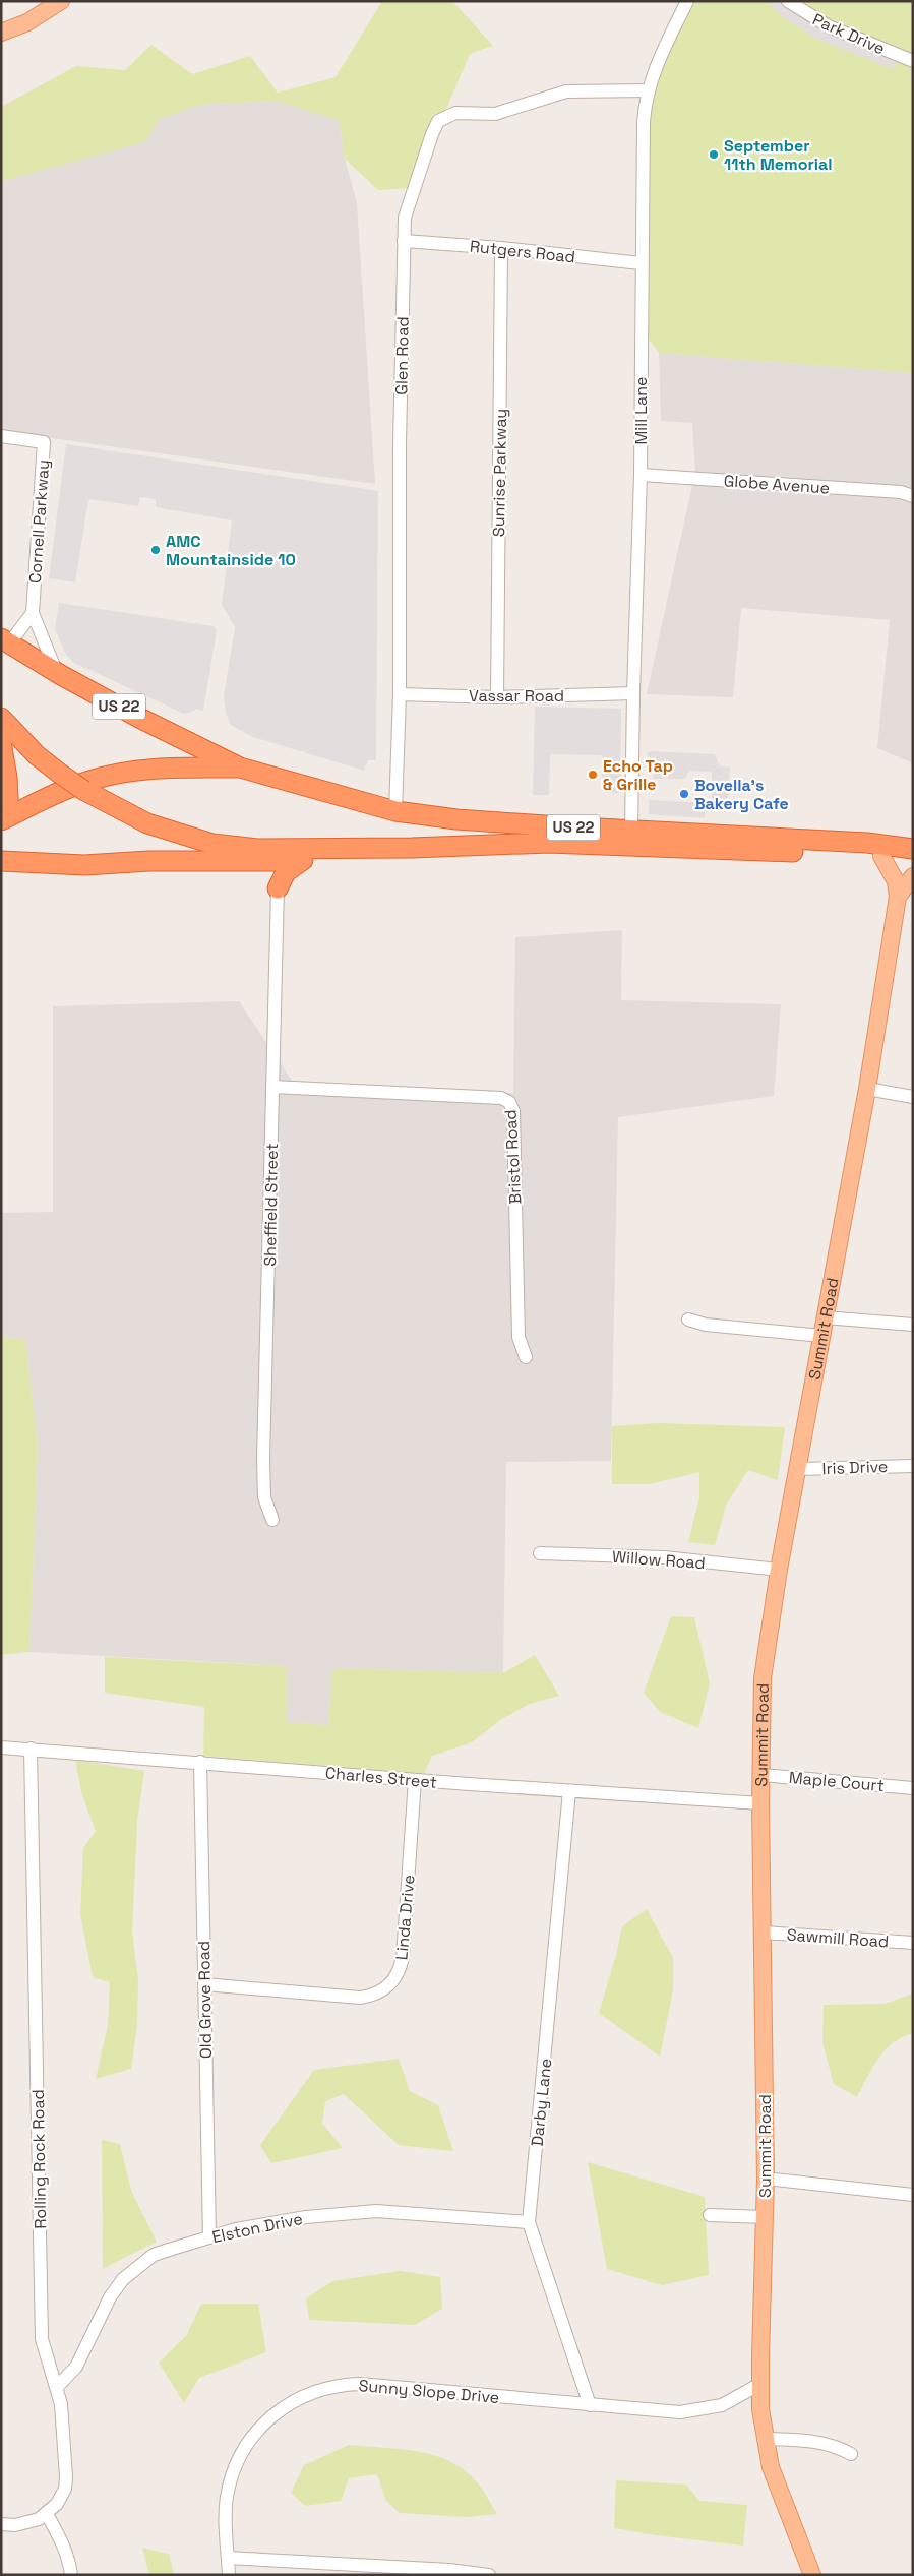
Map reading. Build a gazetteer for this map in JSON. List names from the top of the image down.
{
  "streets": {
    "highway": ["US 22"],
    "main road": ["Summit Road"],
    "street": [
      "Park Drive",
      "Rutgers Road",
      "Glen Road",
      "Mill Lane",
      "Sunrise Parkway",
      "Globe Avenue",
      "Cornell Parkway",
      "Vassar Road",
      "Bristol Road",
      "Sheffield Street",
      "Iris Drive",
      "Willow Road",
      "Charles Street",
      "Maple Court",
      "Linda Drive",
      "Sawmill Road",
      "Old Grove Road",
      "Darby Lane",
      "Rolling Rock Road",
      "Elston Drive",
      "Sunny Slope Drive"
    ]
  },
  "crossings": [
    ["Rutgers Road", "Glen Road"],
    ["Rutgers Road", "Mill Lane"],
    ["Rutgers Road", "Sunrise Parkway"],
    ["Glen Road", "Mill Lane"],
    ["Glen Road", "Vassar Road"],
    ["Glen Road", "US 22"],
    ["Mill Lane", "Globe Avenue"],
    ["Mill Lane", "Vassar Road"],
    ["Mill Lane", "US 22"],
    ["Sunrise Parkway", "Vassar Road"],
    ["Cornell Parkway", "US 22"],
    ["US 22", "Summit Road"],
    ["Bristol Road", "Sheffield Street"],
    ["Summit Road", "Iris Drive"],
    ["Summit Road", "Willow Road"],
    ["Summit Road", "Charles Street"],
    ["Summit Road", "Maple Court"],
    ["Summit Road", "Sawmill Road"],
    ["Summit Road", "Sunny Slope Drive"],
    ["Charles Street", "Linda Drive"],
    ["Charles Street", "Old Grove Road"],
    ["Charles Street", "Darby Lane"],
    ["Charles Street", "Rolling Rock Road"],
    ["Linda Drive", "Old Grove Road"],
    ["Old Grove Road", "Elston Drive"],
    ["Darby Lane", "Elston Drive"],
    ["Darby Lane", "Sunny Slope Drive"],
    ["Rolling Rock Road", "Elston Drive"]
  ],
  "places": [
    "September 11th Memorial",
    "AMC Mountainside 10",
    "Echo Tap & Grille",
    "Bovella's Bakery Cafe"
  ]
}
